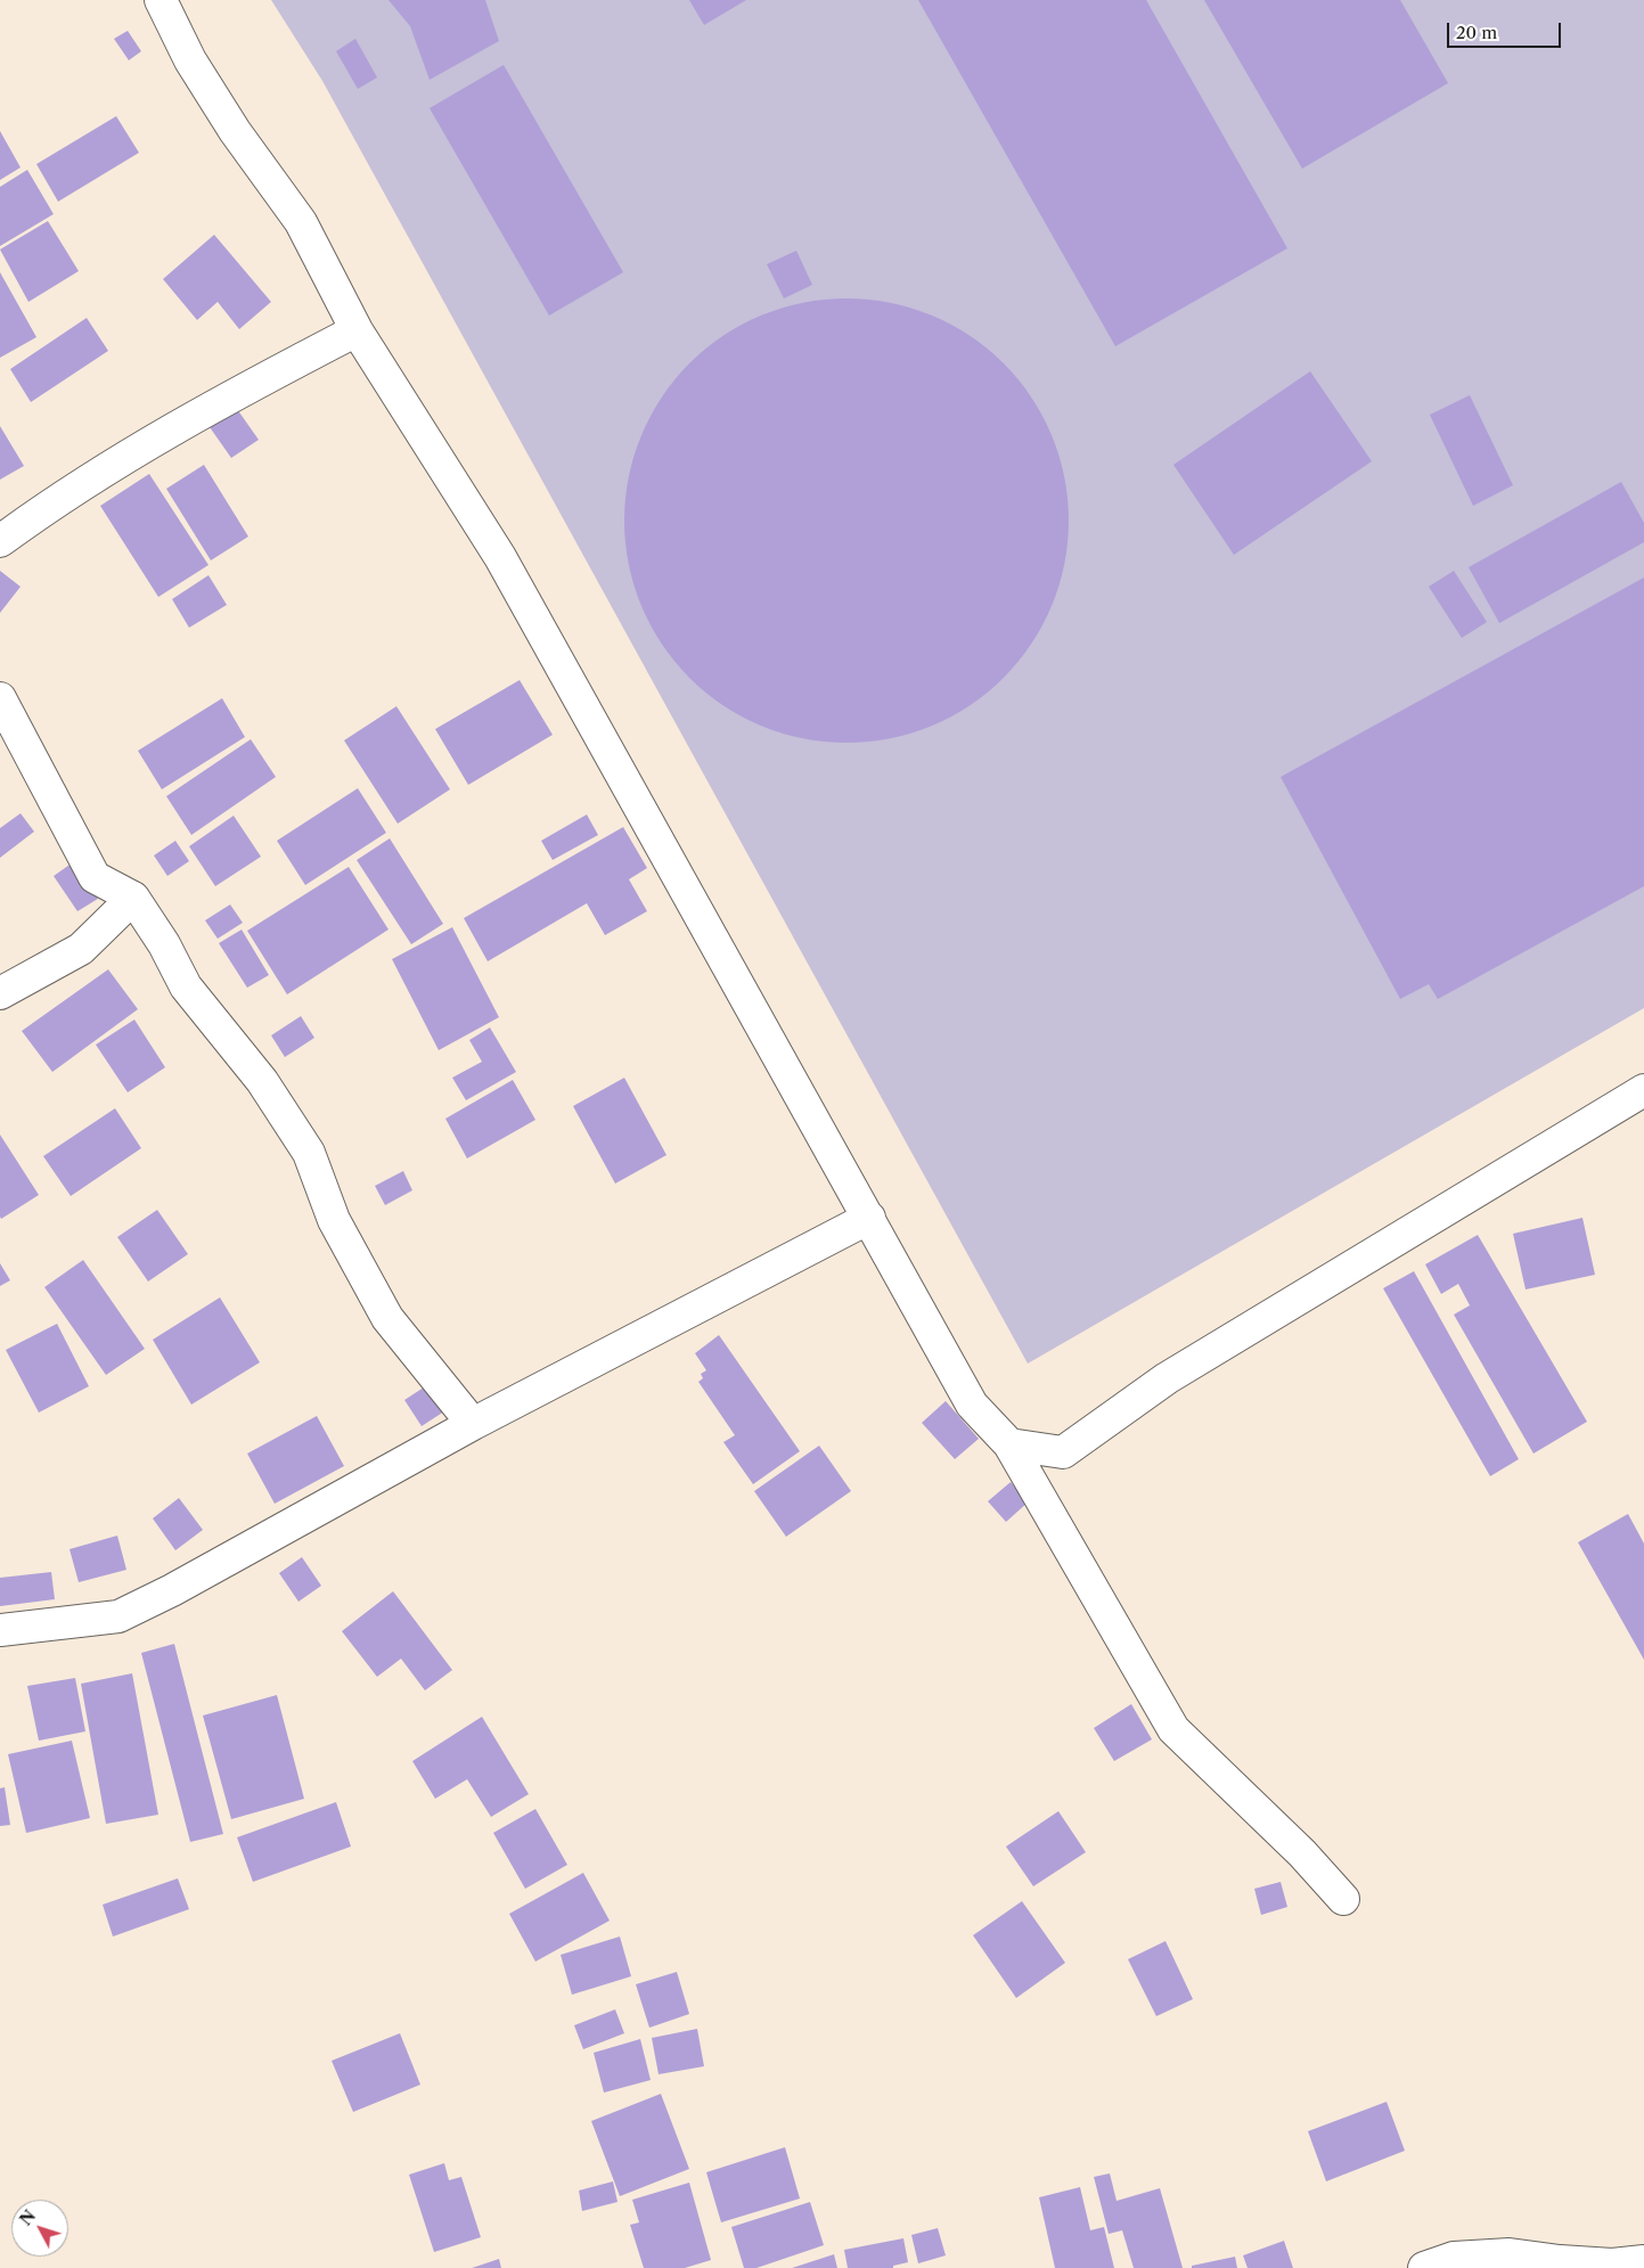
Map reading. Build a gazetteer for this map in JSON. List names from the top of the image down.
{
  "scale_bar": "20 m",
  "north": "top left"
}
